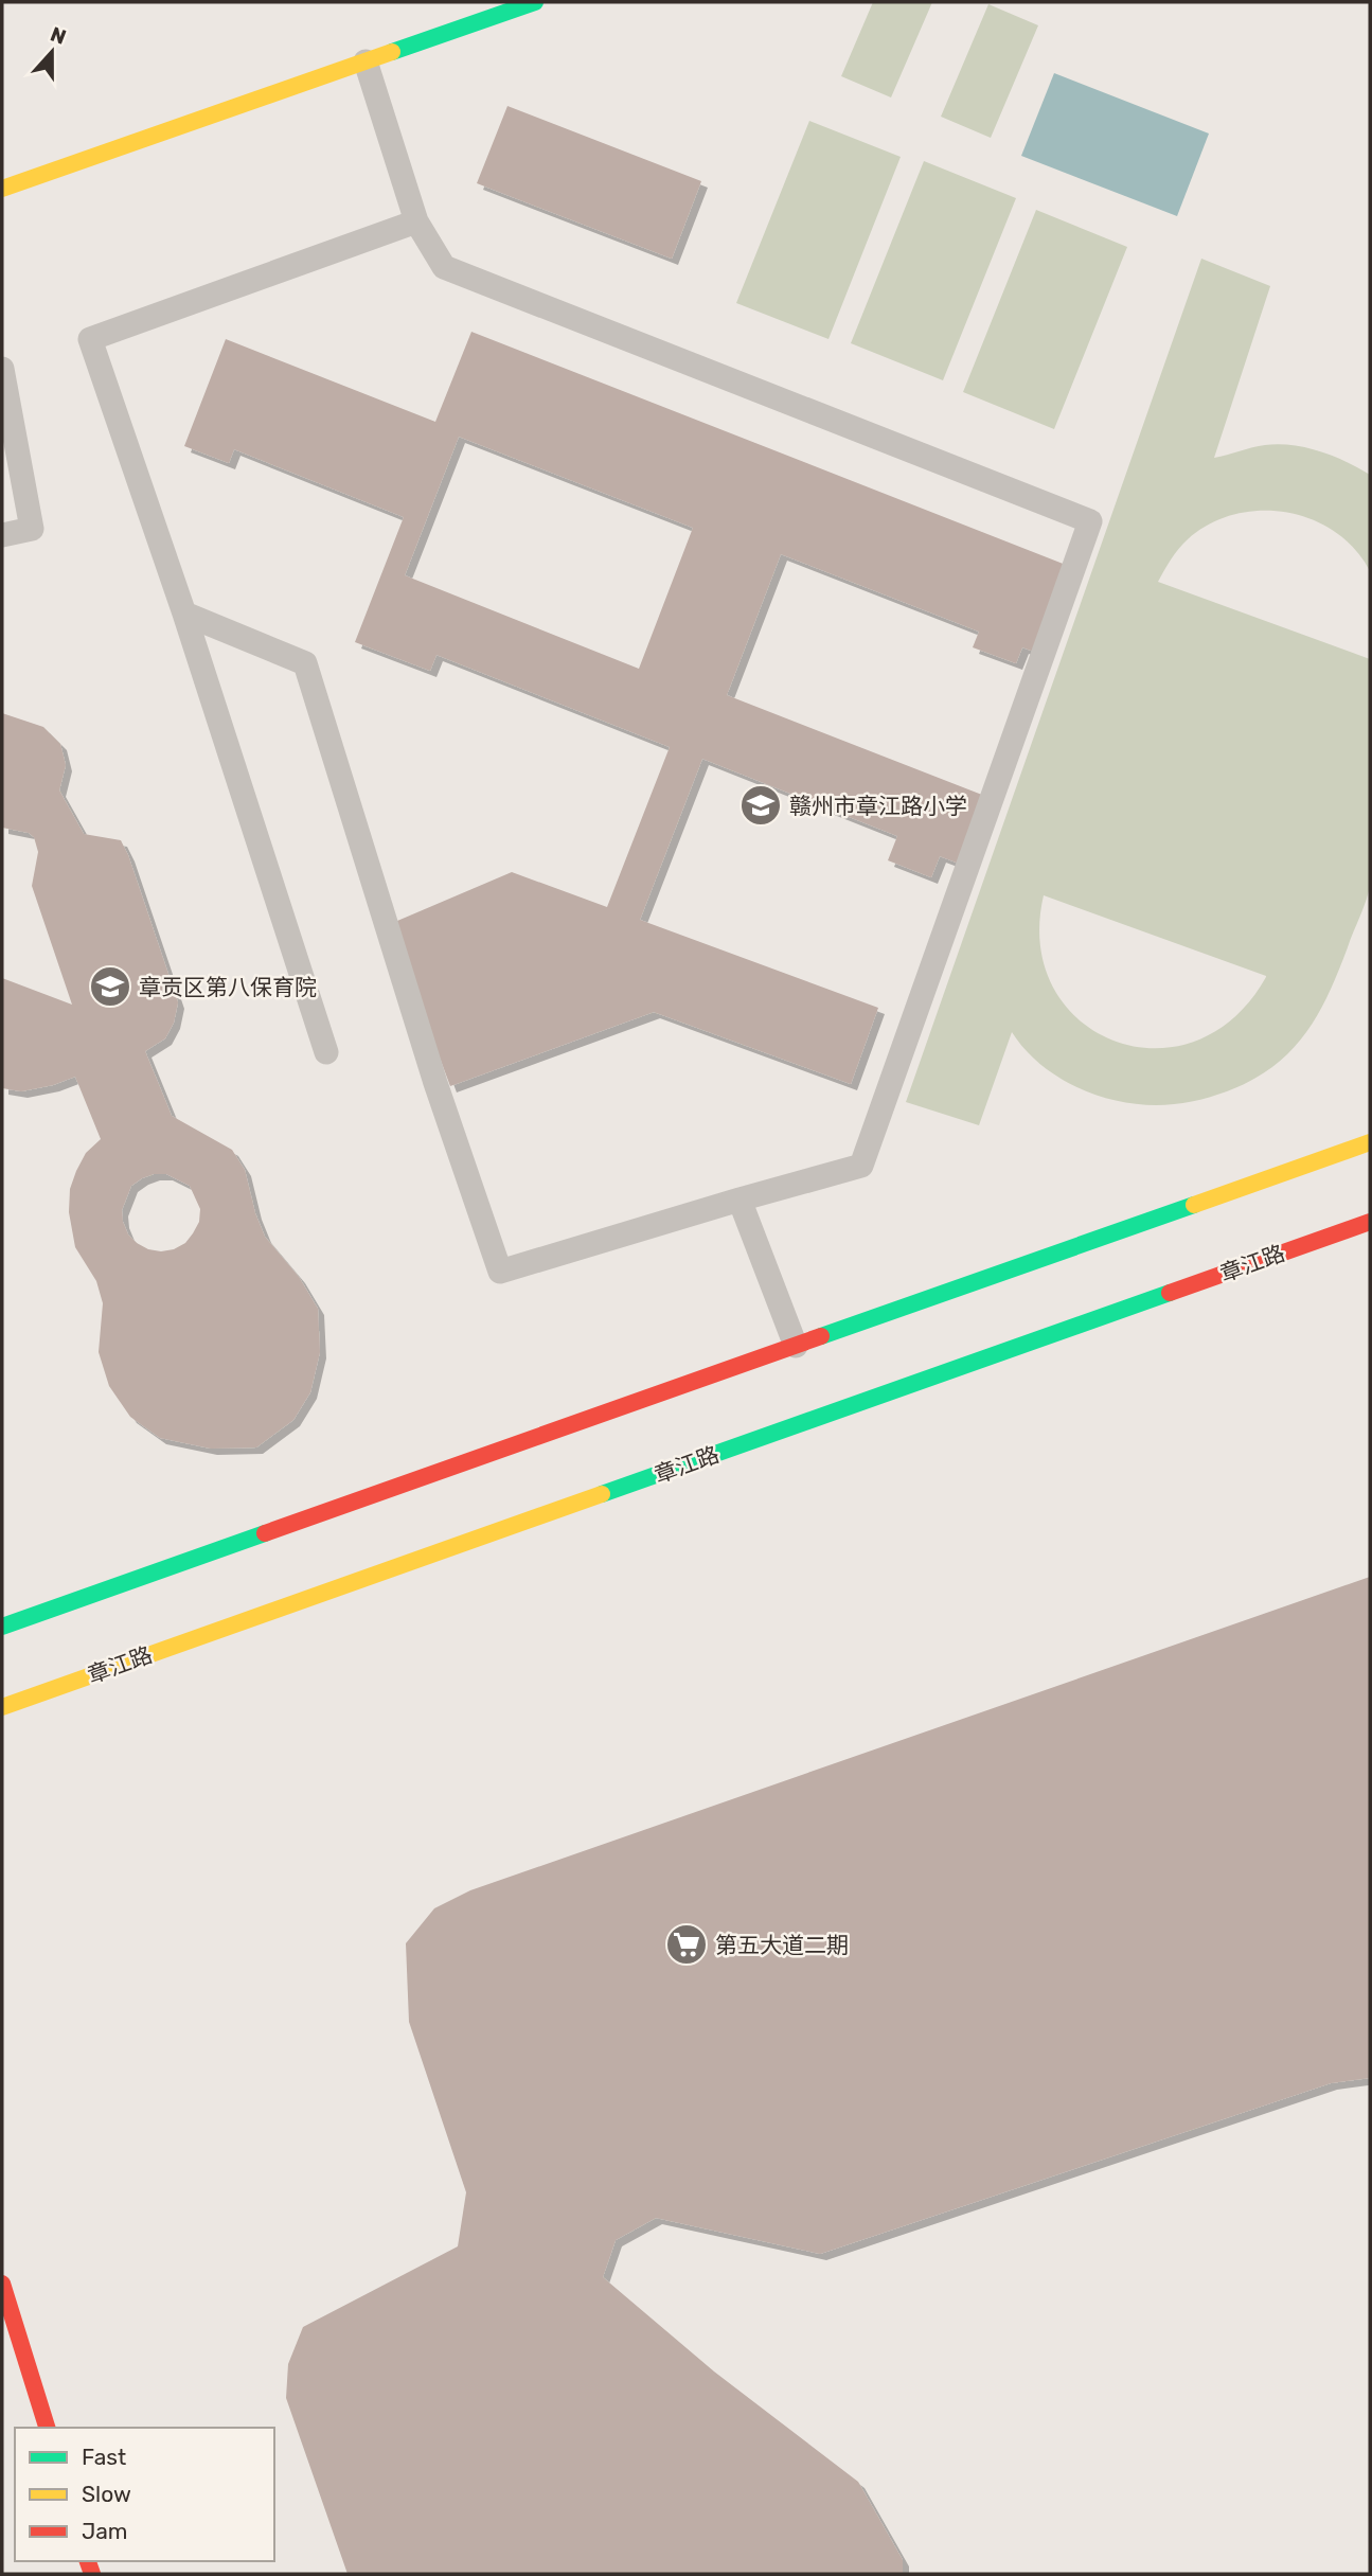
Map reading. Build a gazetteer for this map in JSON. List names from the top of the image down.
{
  "streets": {
    "main road": ["章江路"]
  },
  "places": {
    "school or university": ["赣州市章江路小学", "章贡区第八保育院"],
    "supermarket": ["第五大道二期"]
  },
  "legend": ["Fast", "Slow", "Jam"],
  "north": "top"
}
